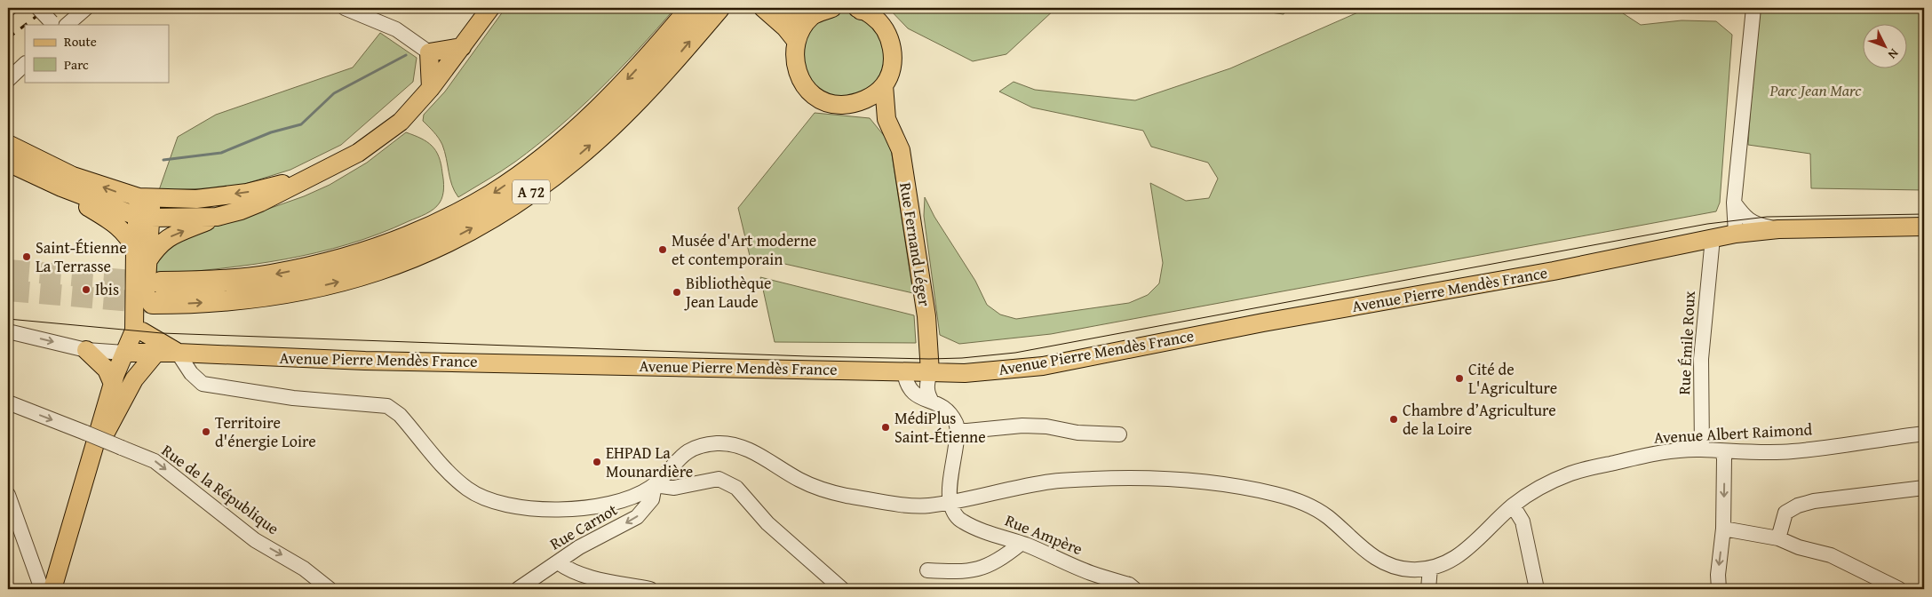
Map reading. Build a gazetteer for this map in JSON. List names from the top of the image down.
{
  "streets": {
    "highway": ["A 72"],
    "main road": ["Rue Fernand Léger", "Avenue Pierre Mendès France"],
    "street": [
      "Rue Émile Roux",
      "Avenue Albert Raimond",
      "Rue de la République",
      "Rue Carnot",
      "Rue Ampère"
    ]
  },
  "crossings": [
    ["Rue Fernand Léger", "Avenue Pierre Mendès France"],
    ["Avenue Pierre Mendès France", "Rue Émile Roux"],
    ["Avenue Pierre Mendès France", "Avenue Albert Raimond"],
    ["Rue Émile Roux", "Avenue Albert Raimond"],
    ["Avenue Albert Raimond", "Rue Carnot"],
    ["Avenue Albert Raimond", "Rue Ampère"]
  ],
  "one_way": ["Rue de la République", "Rue Carnot"],
  "parks": ["Parc Jean Marc"],
  "places": [
    "Musée d'Art moderne et contemporain",
    "Saint-Étienne La Terrasse",
    "Ibis",
    "Bibliothèque Jean Laude",
    "Cité de L'Agriculture",
    "Chambre d’Agriculture de la Loire",
    "MédiPlus Saint-Étienne",
    "Territoire d'énergie Loire",
    "EHPAD La Mounardière"
  ],
  "legend": ["Route", "Parc"],
  "north": "bottom right"
}
